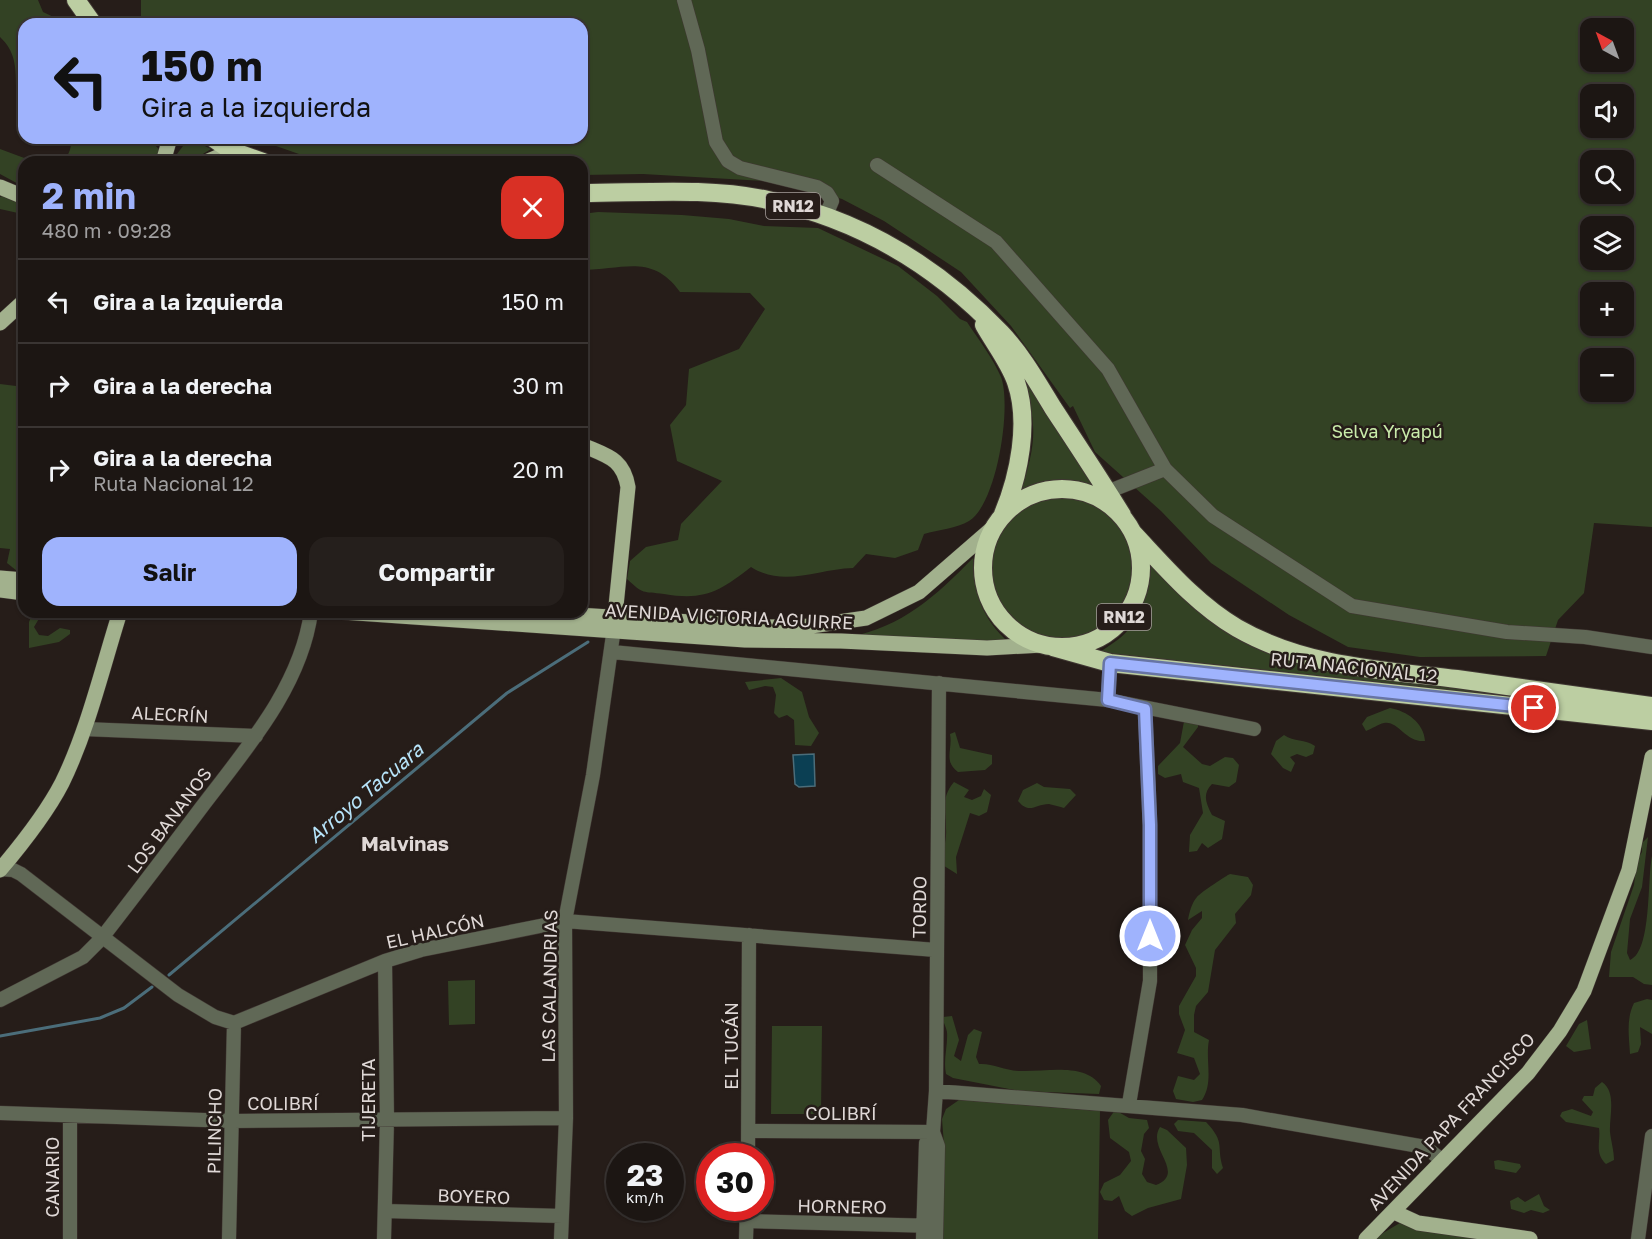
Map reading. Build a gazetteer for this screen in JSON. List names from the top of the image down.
{
  "streets": {
    "highway": ["RN12", "RUTA NACIONAL 12"],
    "main road": ["AVENIDA VICTORIA AGUIRRE", "AVENIDA PAPA FRANCISCO"],
    "street": [
      "ALECRÍN",
      "LOS BANANOS",
      "TORDO",
      "EL HALCÓN",
      "LAS CALANDRIAS",
      "EL TUCÁN",
      "TIJERETA",
      "COLIBRÍ",
      "PILINCHO",
      "CANARIO",
      "BOYERO",
      "HORNERO"
    ]
  },
  "crossings": [
    ["RN12", "AVENIDA VICTORIA AGUIRRE"],
    ["RN12", "RUTA NACIONAL 12"],
    ["AVENIDA VICTORIA AGUIRRE", "RUTA NACIONAL 12"],
    ["AVENIDA VICTORIA AGUIRRE", "LAS CALANDRIAS"],
    ["ALECRÍN", "LOS BANANOS"],
    ["TORDO", "EL HALCÓN"],
    ["TORDO", "COLIBRÍ"],
    ["TORDO", "HORNERO"],
    ["EL HALCÓN", "LAS CALANDRIAS"],
    ["EL HALCÓN", "EL TUCÁN"],
    ["EL HALCÓN", "TIJERETA"],
    ["EL HALCÓN", "PILINCHO"],
    ["LAS CALANDRIAS", "COLIBRÍ"],
    ["LAS CALANDRIAS", "BOYERO"],
    ["EL TUCÁN", "COLIBRÍ"],
    ["TIJERETA", "COLIBRÍ"],
    ["TIJERETA", "BOYERO"],
    ["COLIBRÍ", "PILINCHO"],
    ["COLIBRÍ", "CANARIO"]
  ],
  "districts": ["Malvinas"],
  "water": ["Arroyo Tacuara"],
  "parks": ["Selva Yryapú"],
  "north": "top left",
  "page": {
    "map_buttons": ["+", "−"],
    "turn": ["150 m", "Gira a la izquierda"],
    "heading": ["2 min", "480 m · 09:28"],
    "list": [
      {
        "name": "Gira a la izquierda",
        "value": "150 m"
      },
      {
        "name": "Gira a la derecha",
        "value": "30 m"
      },
      {
        "name": "Gira a la derecha",
        "note": "Ruta Nacional 12",
        "value": "20 m"
      }
    ],
    "buttons": ["Salir", "Compartir"],
    "speed": "23 km/h",
    "limit": "30"
  }
}
